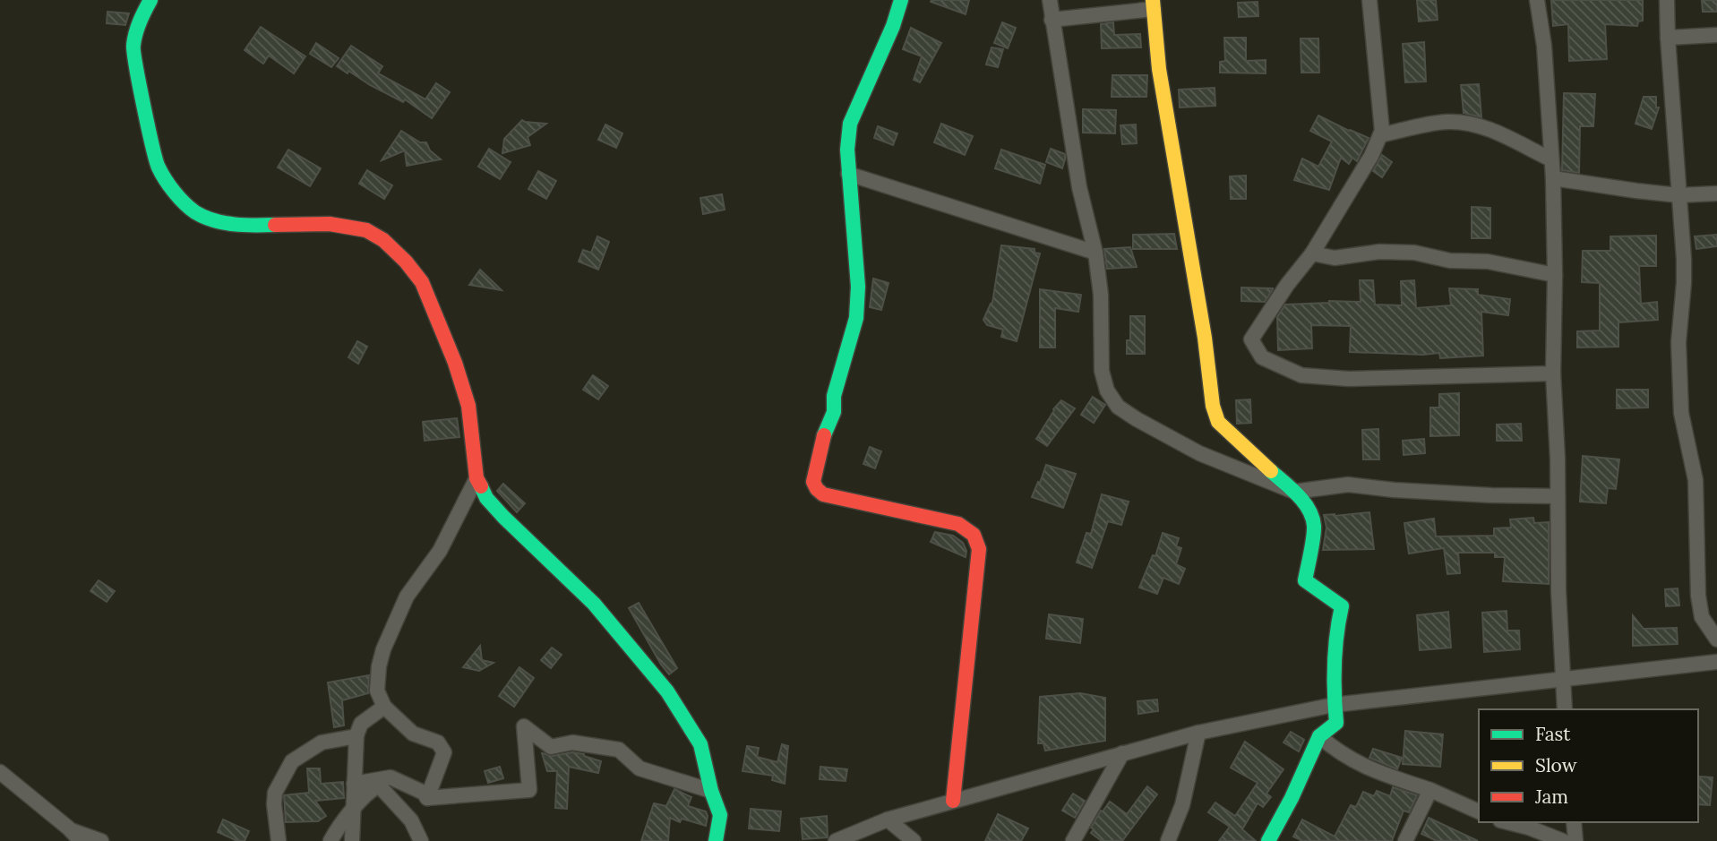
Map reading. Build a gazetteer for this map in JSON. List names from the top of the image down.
{
  "legend": ["Fast", "Slow", "Jam"]
}
